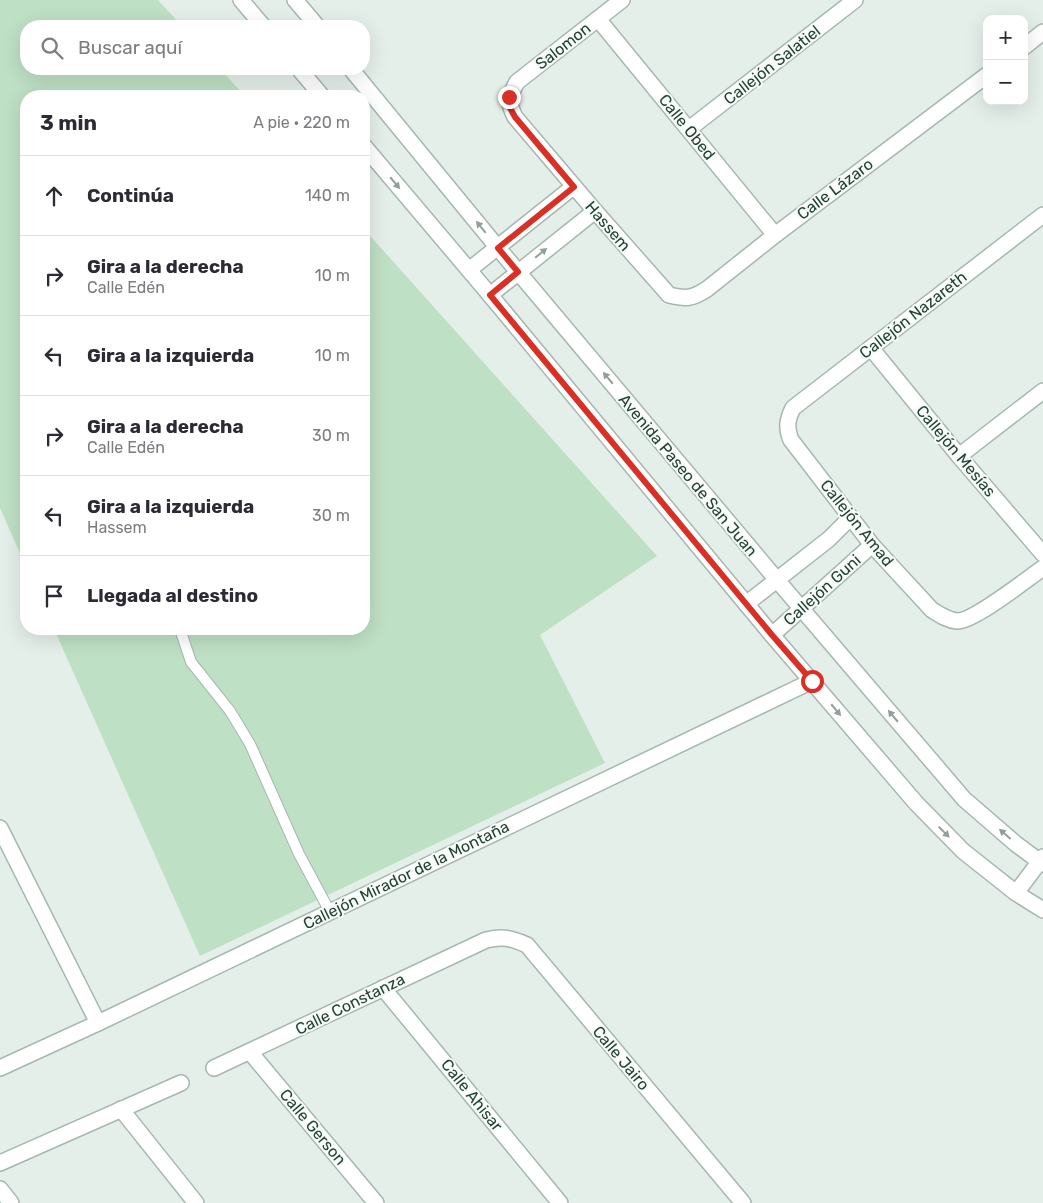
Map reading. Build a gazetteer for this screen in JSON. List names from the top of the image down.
{
  "streets": {
    "street": [
      "Salomon",
      "Callejón Salatiel",
      "Calle Obed",
      "Calle Lázaro",
      "Hassem",
      "Callejón Nazareth",
      "Callejón Mesías",
      "Avenida Paseo de San Juan",
      "Callejón Amad",
      "Callejón Guni",
      "Callejón Mirador de la Montaña",
      "Calle Constanza",
      "Calle Jairo",
      "Calle Ahisar",
      "Calle Gerson"
    ]
  },
  "crossings": [
    ["Salomon", "Calle Obed"],
    ["Salomon", "Hassem"],
    ["Callejón Salatiel", "Calle Obed"],
    ["Calle Obed", "Calle Lázaro"],
    ["Calle Lázaro", "Hassem"],
    ["Callejón Nazareth", "Callejón Mesías"],
    ["Callejón Nazareth", "Callejón Amad"],
    ["Avenida Paseo de San Juan", "Callejón Guni"],
    ["Callejón Amad", "Callejón Guni"],
    ["Calle Constanza", "Calle Jairo"],
    ["Calle Constanza", "Calle Ahisar"],
    ["Calle Constanza", "Calle Gerson"]
  ],
  "page": {
    "map_buttons": ["+", "−"],
    "search": "Buscar aquí",
    "heading": ["3 min", "A pie · 220 m"],
    "list": [
      ["Continúa", "140 m"],
      ["Gira a la derecha", "Calle Edén", "10 m"],
      ["Gira a la izquierda", "10 m"],
      ["Gira a la derecha", "Calle Edén", "30 m"],
      ["Gira a la izquierda", "Hassem", "30 m"],
      "Llegada al destino"
    ]
  }
}
